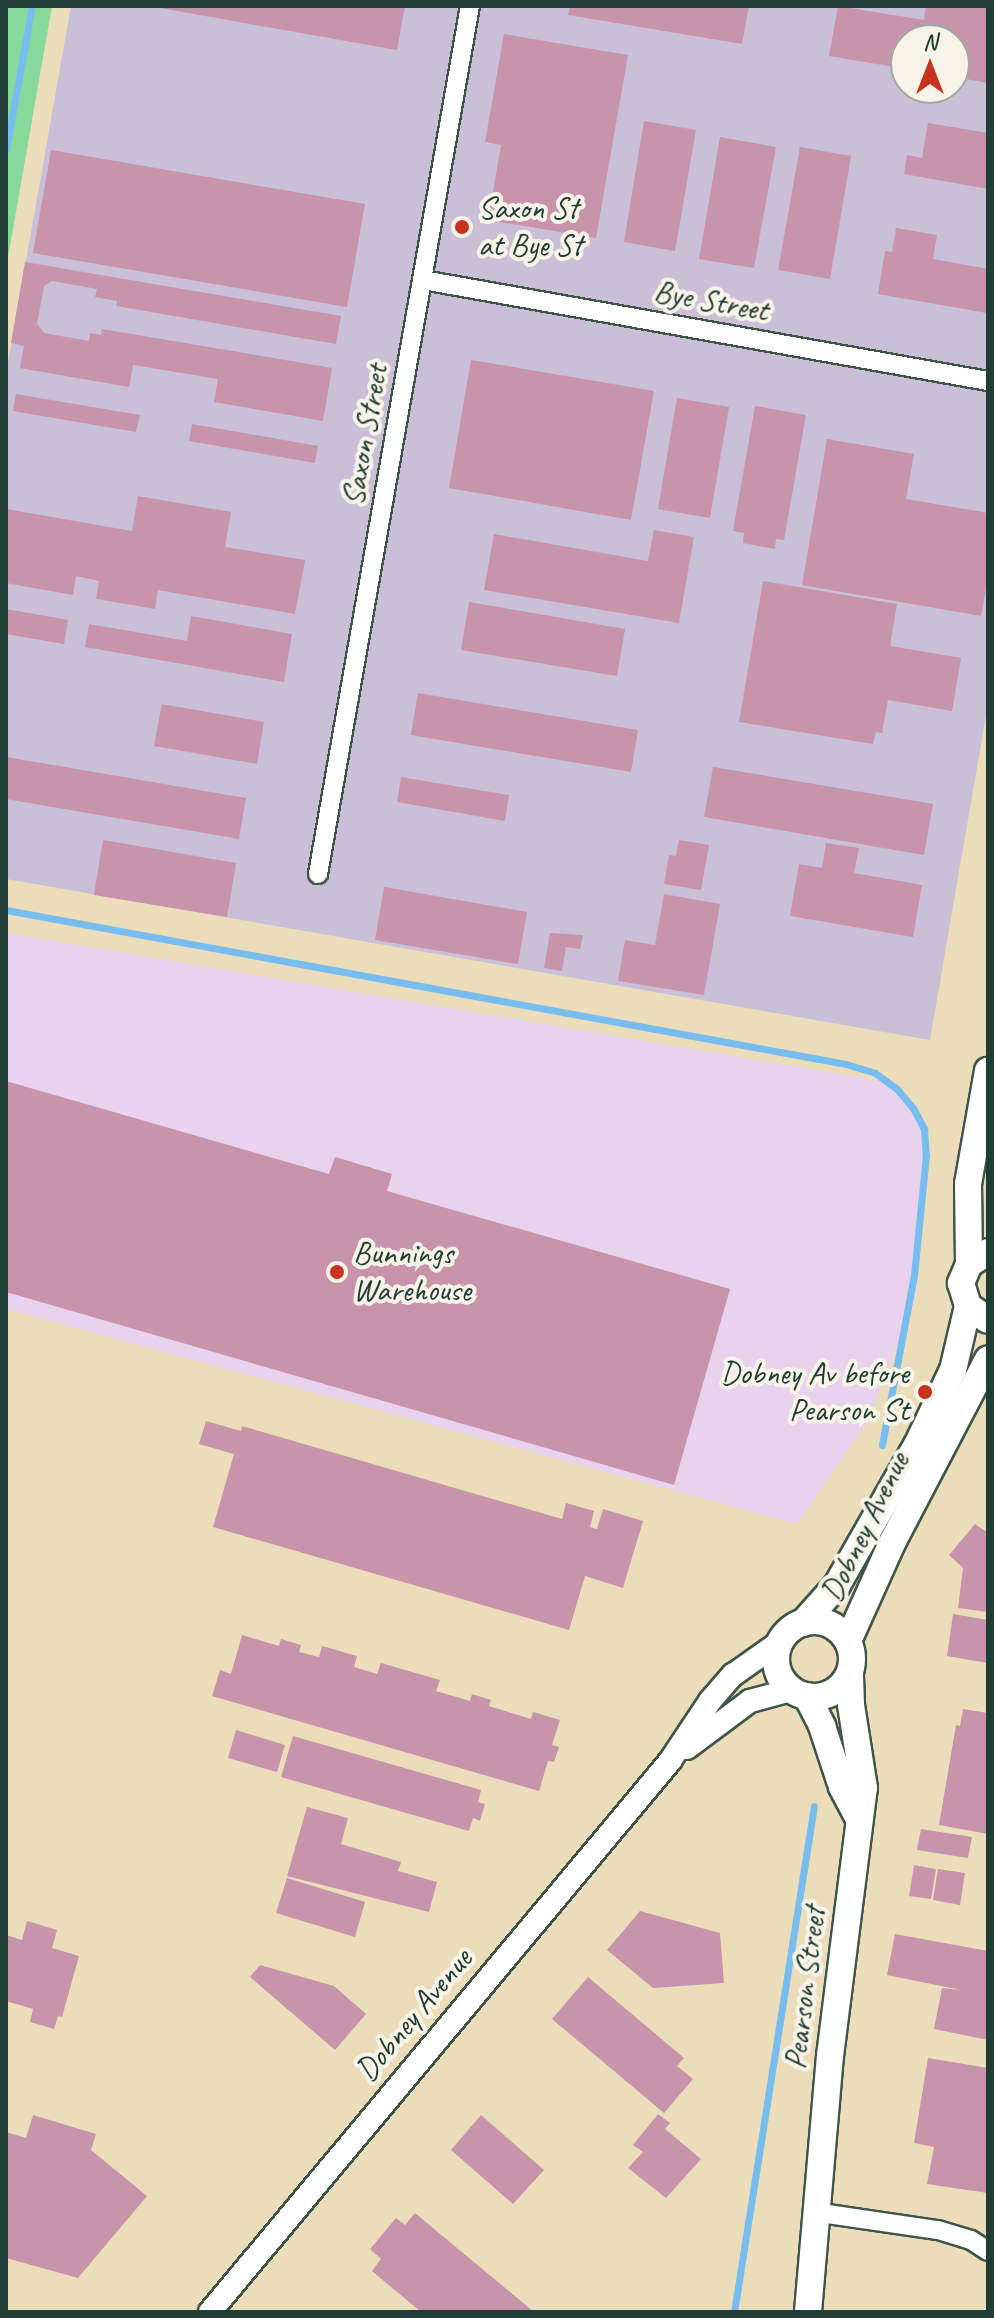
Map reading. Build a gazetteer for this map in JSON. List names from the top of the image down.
{
  "streets": {
    "main road": ["Dobney Avenue", "Pearson Street"],
    "street": ["Bye Street", "Saxon Street"]
  },
  "crossings": [
    ["Bye Street", "Saxon Street"],
    ["Dobney Avenue", "Pearson Street"]
  ],
  "places": ["Saxon St at Bye St", "Bunnings Warehouse", "Dobney Av before Pearson St"],
  "north": "top"
}
